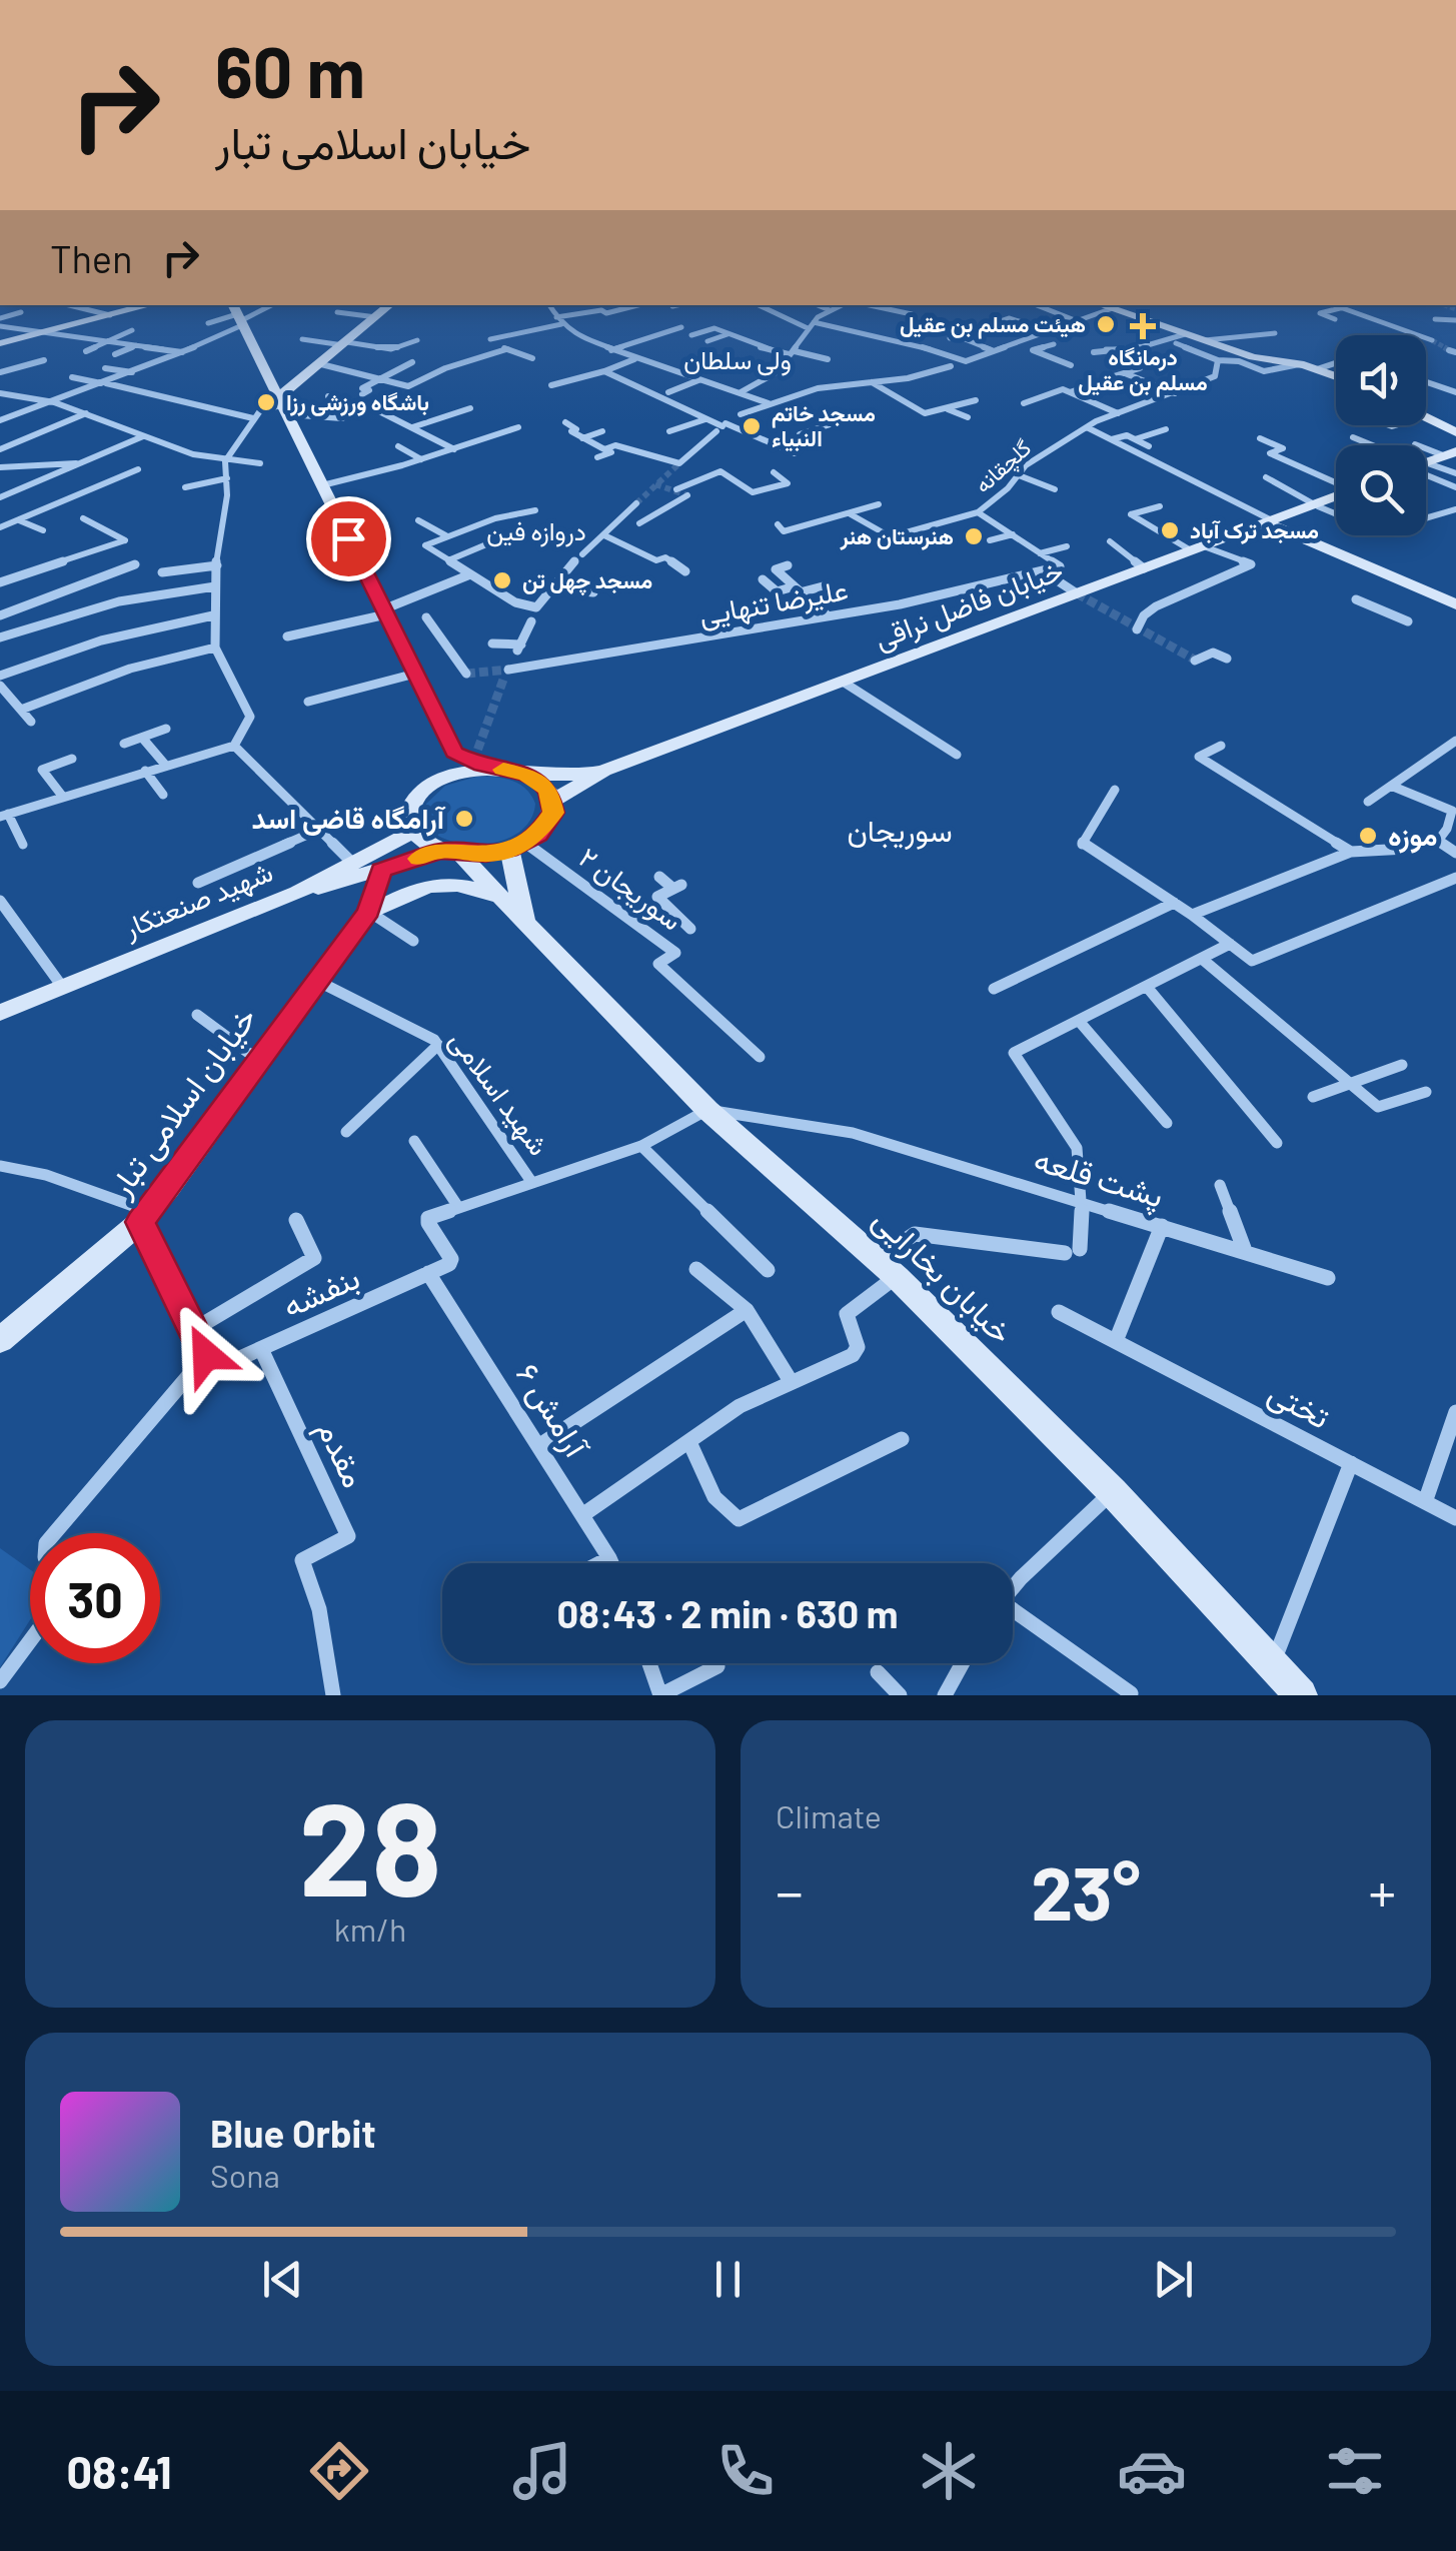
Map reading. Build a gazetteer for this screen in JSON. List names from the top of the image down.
{
  "streets": {
    "main road": [
      "خیابان فاضل نراقی",
      "شهید صنعتکار",
      "خیابان اسلامی تبار",
      "خیابان بخارایی"
    ],
    "street": [
      "گلچقانه",
      "علیرضا تنهایی",
      "سوریجان ۲",
      "شهید اسلامی",
      "پشت قلعه",
      "بنفشه",
      "تختی",
      "آرامش ۶",
      "مقدم"
    ]
  },
  "crossings": [
    ["سوریجان ۲", "شهید صنعتکار"],
    ["سوریجان ۲", "خیابان بخارایی"],
    ["شهید صنعتکار", "خیابان بخارایی"],
    ["شهید اسلامی", "خیابان اسلامی تبار"],
    ["پشت قلعه", "خیابان بخارایی"],
    ["بنفشه", "آرامش ۶"],
    ["بنفشه", "مقدم"]
  ],
  "districts": ["ولی سلطان", "دروازه فین", "سوریجان"],
  "places": {
    "other": [
      "هیئت مسلم بن عقیل",
      "باشگاه ورزشی رزا",
      "مسجد خاتم النبیاء",
      "مسجد ترک آباد",
      "هنرستان هنر",
      "مسجد چهل تن",
      "آرامگاه قاضی اسد",
      "موزه"
    ],
    "health": ["درمانگاه مسلم بن عقیل"]
  },
  "page": {
    "turn": ["60 m", "خیابان اسلامی تبار"],
    "then": "Then",
    "limit": "30",
    "trip": "08:43 · 2 min · 630 m",
    "tile": [
      ["28", "km/h"],
      "Climate"
    ],
    "heat": ["−", "23°", "+"],
    "song": ["Blue Orbit", "Sona"],
    "tabs": "08:41"
  }
}
